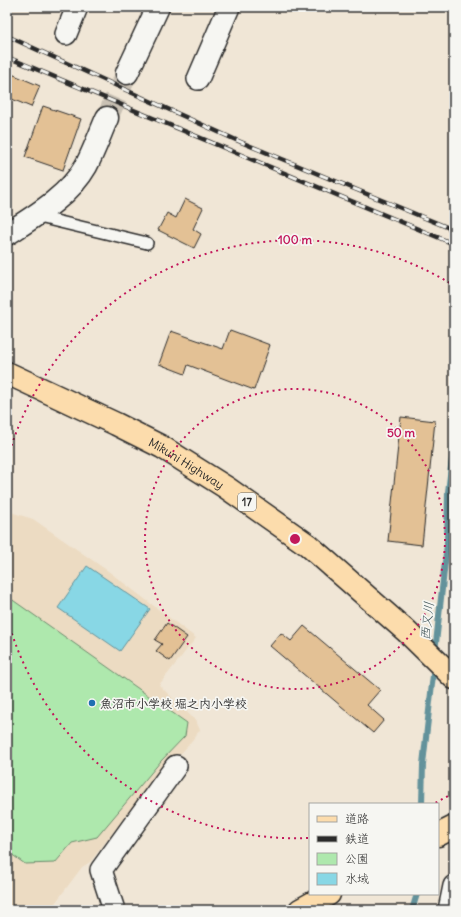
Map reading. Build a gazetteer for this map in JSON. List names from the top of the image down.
{
  "streets": {
    "main road": ["Mikuni Highway", "17"]
  },
  "water": ["西又川"],
  "places": ["魚沼市小学校 堀之内小学校"],
  "legend": [
    "道路",
    "鉄道",
    "公園",
    "水域"
  ],
  "rings": ["100 m", "50 m"]
}
